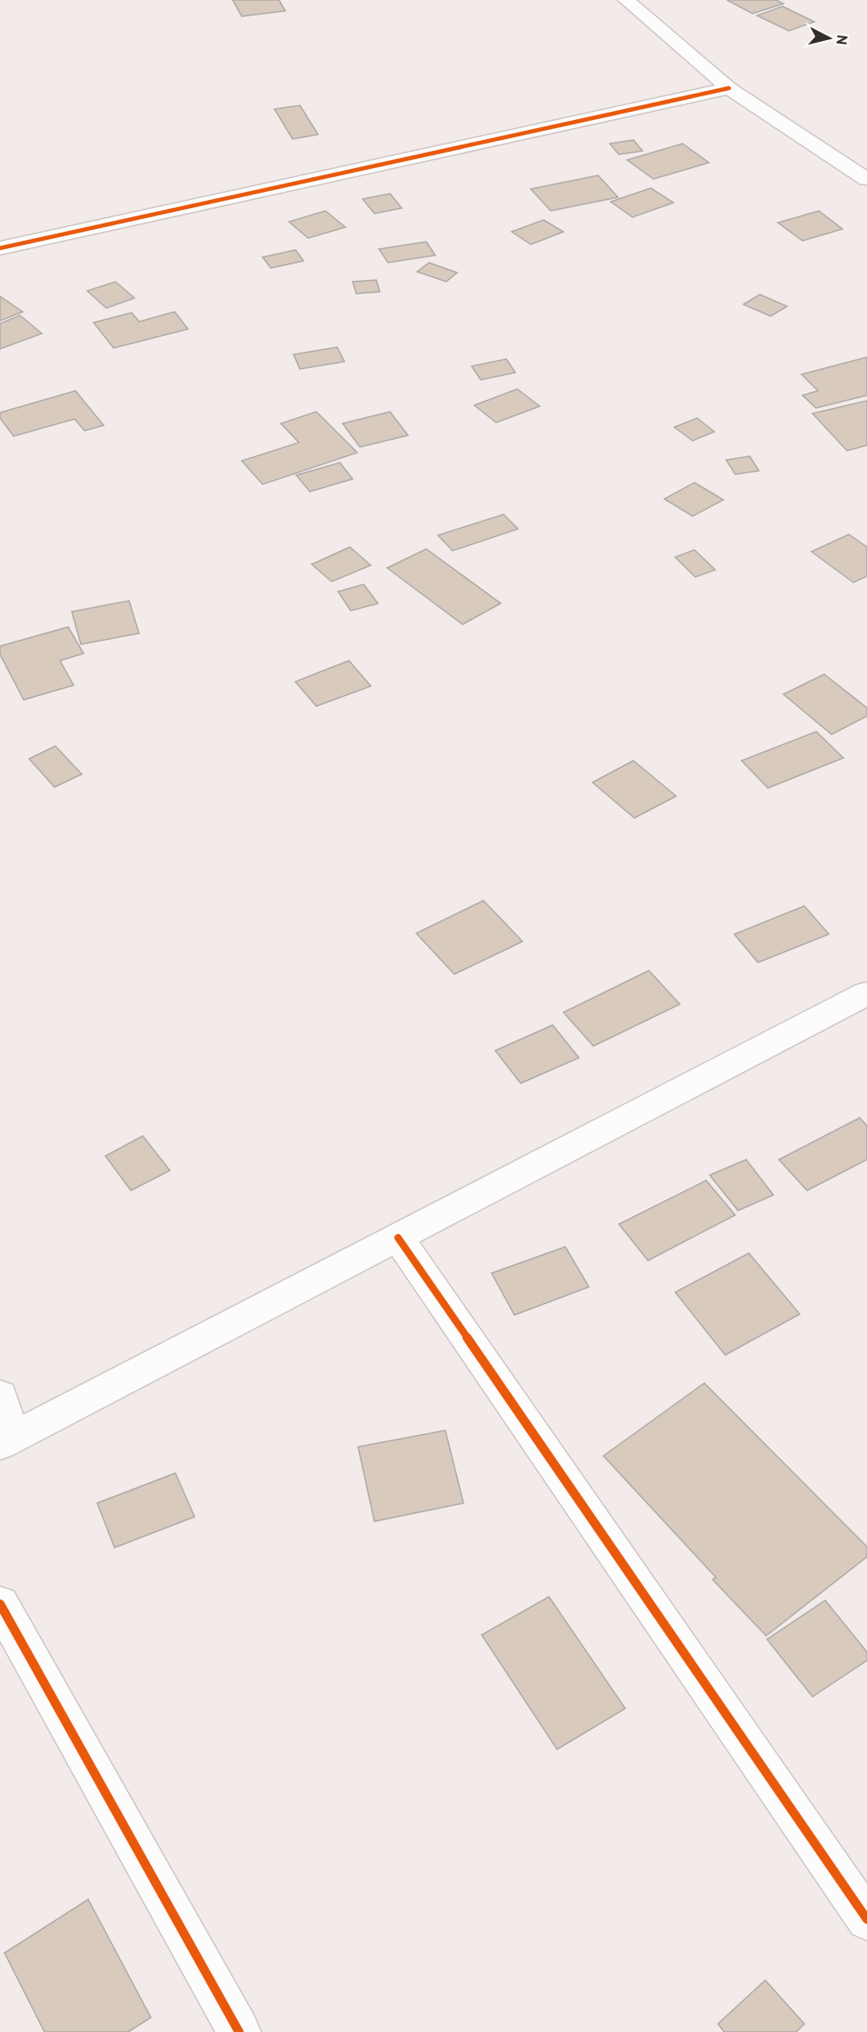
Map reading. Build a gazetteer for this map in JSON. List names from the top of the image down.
{
  "north": "right"
}
